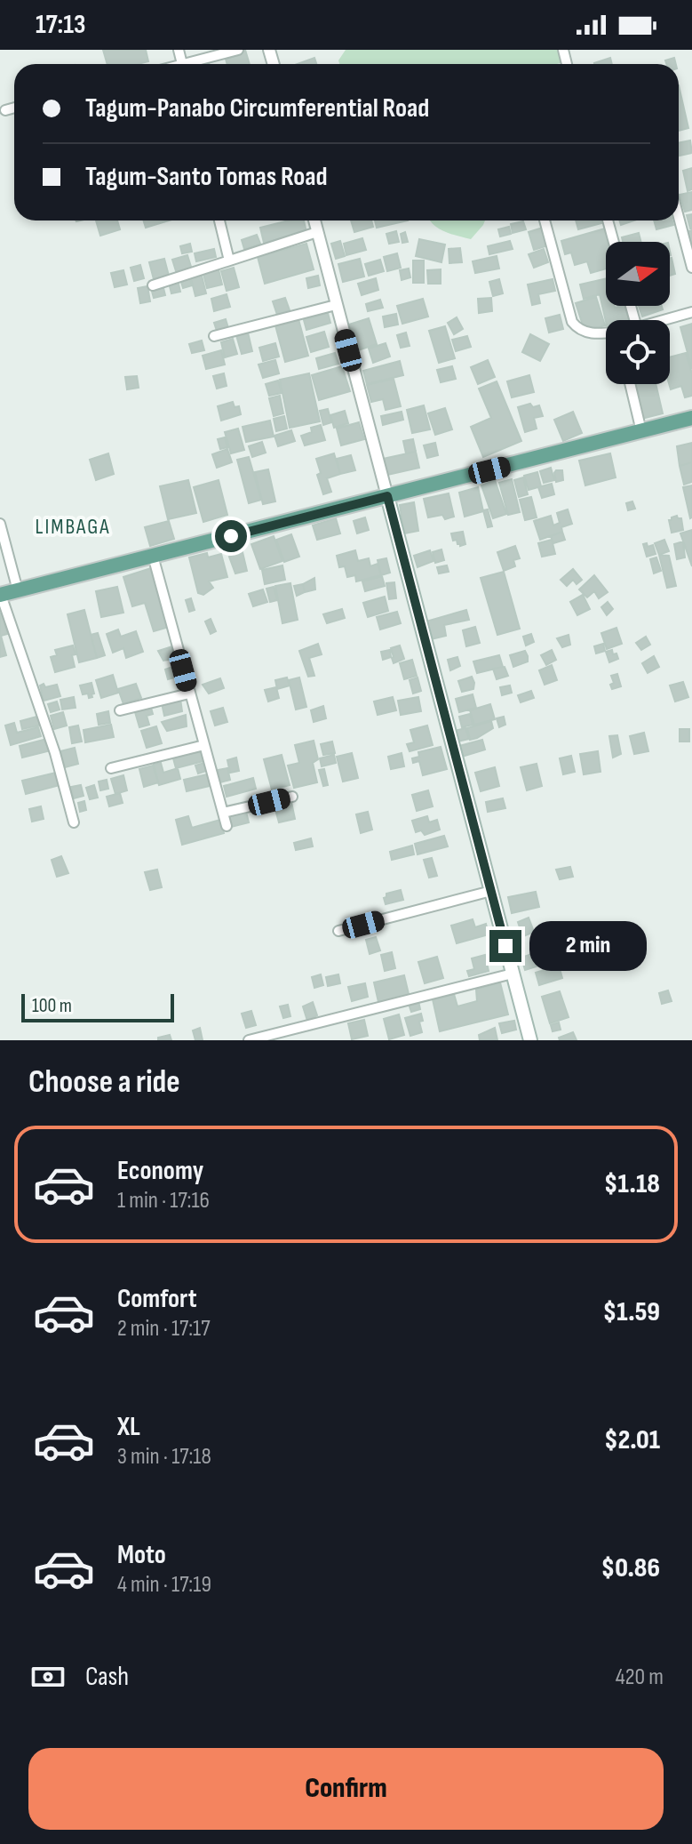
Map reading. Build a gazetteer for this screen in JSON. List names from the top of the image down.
{
  "districts": ["LIMBAGA"],
  "scale_bar": "100 m",
  "north": "right",
  "page": {
    "status": "17:13",
    "banner": ["Tagum-Panabo Circumferential Road", "Tagum-Santo Tomas Road"],
    "bubble": "2 min",
    "scale": "100 m",
    "heading": "Choose a ride",
    "list": [
      {
        "name": "Economy",
        "note": "1 min · 17:16",
        "value": "$1.18"
      },
      {
        "name": "Comfort",
        "note": "2 min · 17:17",
        "value": "$1.59"
      },
      {
        "name": "XL",
        "note": "3 min · 17:18",
        "value": "$2.01"
      },
      {
        "name": "Moto",
        "note": "4 min · 17:19",
        "value": "$0.86"
      }
    ],
    "pay": ["Cash", "420 m"],
    "buttons": "Confirm"
  }
}
